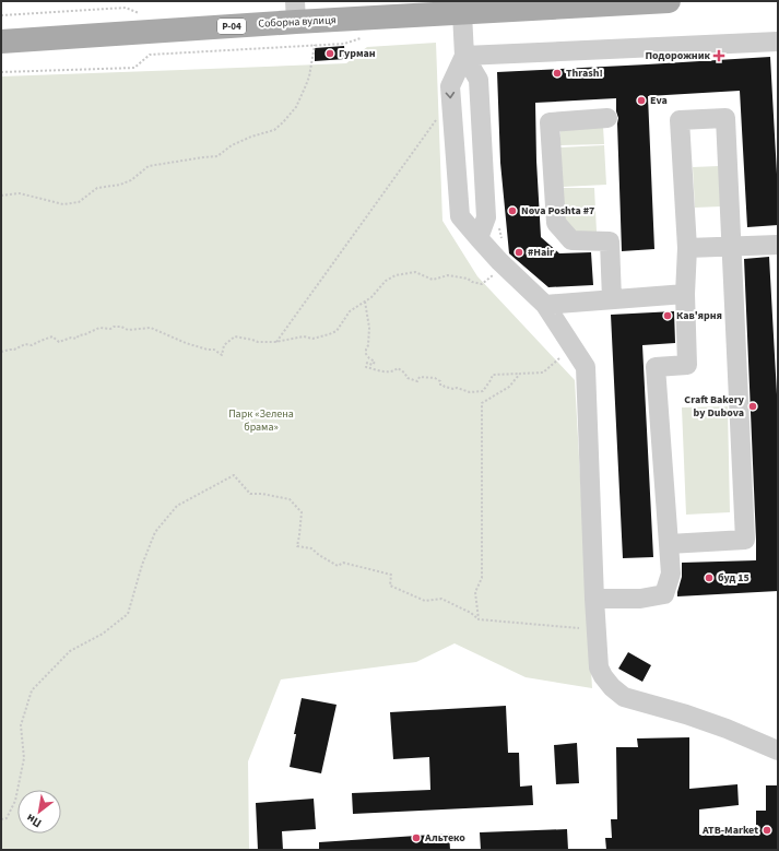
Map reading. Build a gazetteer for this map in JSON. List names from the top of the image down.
{
  "streets": {
    "main road": ["Соборна вулиця", "Р-04"]
  },
  "crossings": [
    ["Соборна вулиця", "Р-04"]
  ],
  "parks": ["Парк «Зелена брама»"],
  "places": {
    "other": [
      "Гурман",
      "Thrash!",
      "Eva",
      "Nova Poshta #7",
      "#Hair",
      "Кав'ярня",
      "Craft Bakery by Dubova",
      "буд 15",
      "ATB-Market",
      "Альтеко"
    ],
    "health": ["Подорожник"]
  },
  "north": "bottom left"
}
